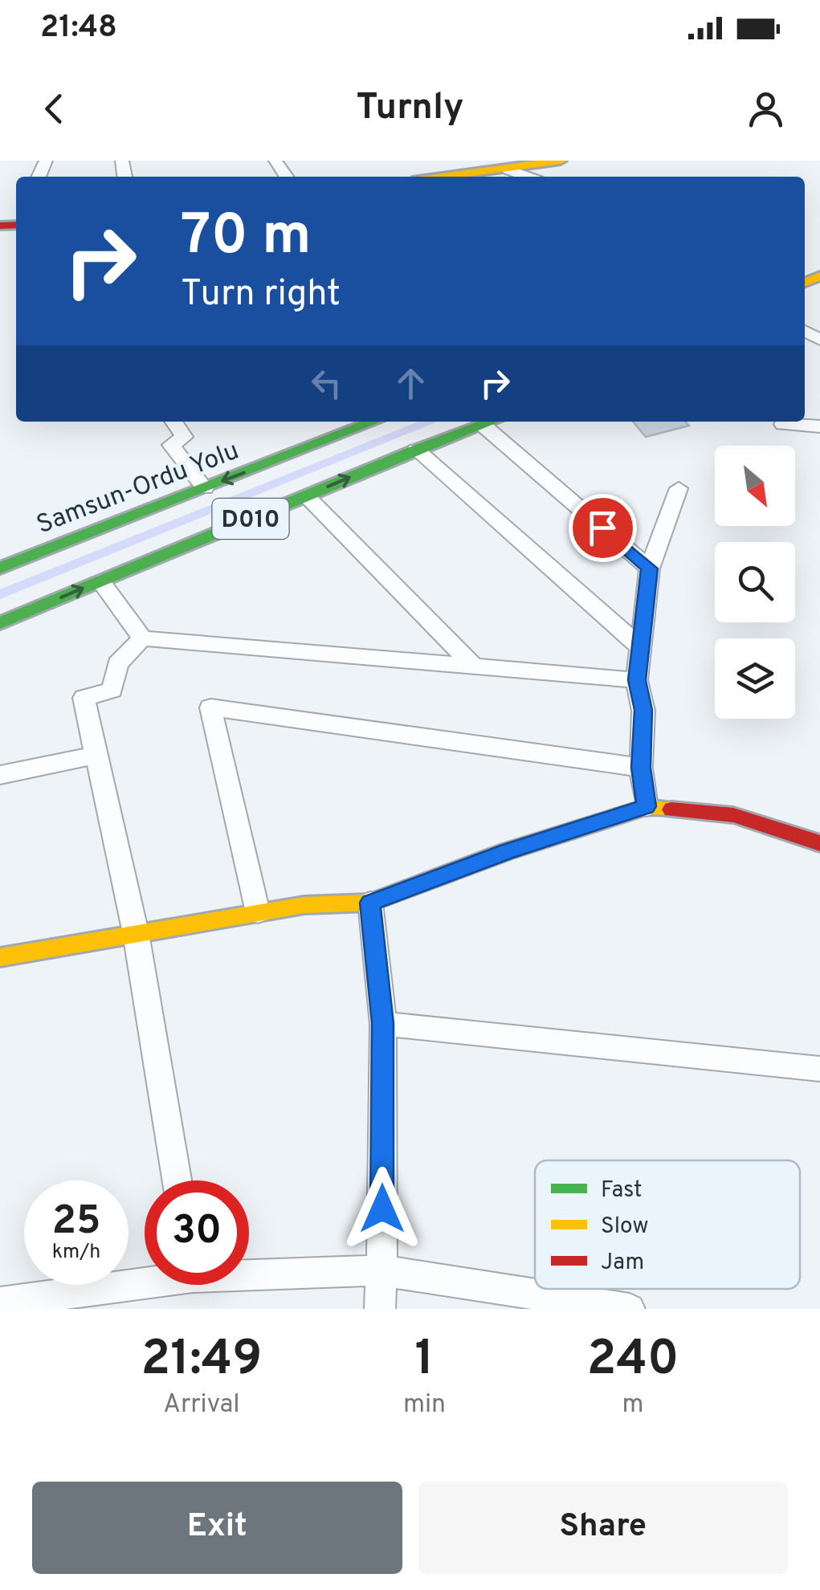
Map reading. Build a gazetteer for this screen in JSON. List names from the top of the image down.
{
  "streets": {
    "main road": ["Samsun-Ordu Yolu", "D010"]
  },
  "legend": ["Fast", "Slow", "Jam"],
  "north": "bottom right",
  "page": {
    "status": "21:48",
    "header": "Turnly",
    "turn": ["70 m", "Turn right"],
    "speed": "25 km/h",
    "limit": "30",
    "eta": [
      "21:49",
      "Arrival",
      "1",
      "min",
      "240",
      "m"
    ],
    "buttons": ["Exit", "Share"]
  }
}
